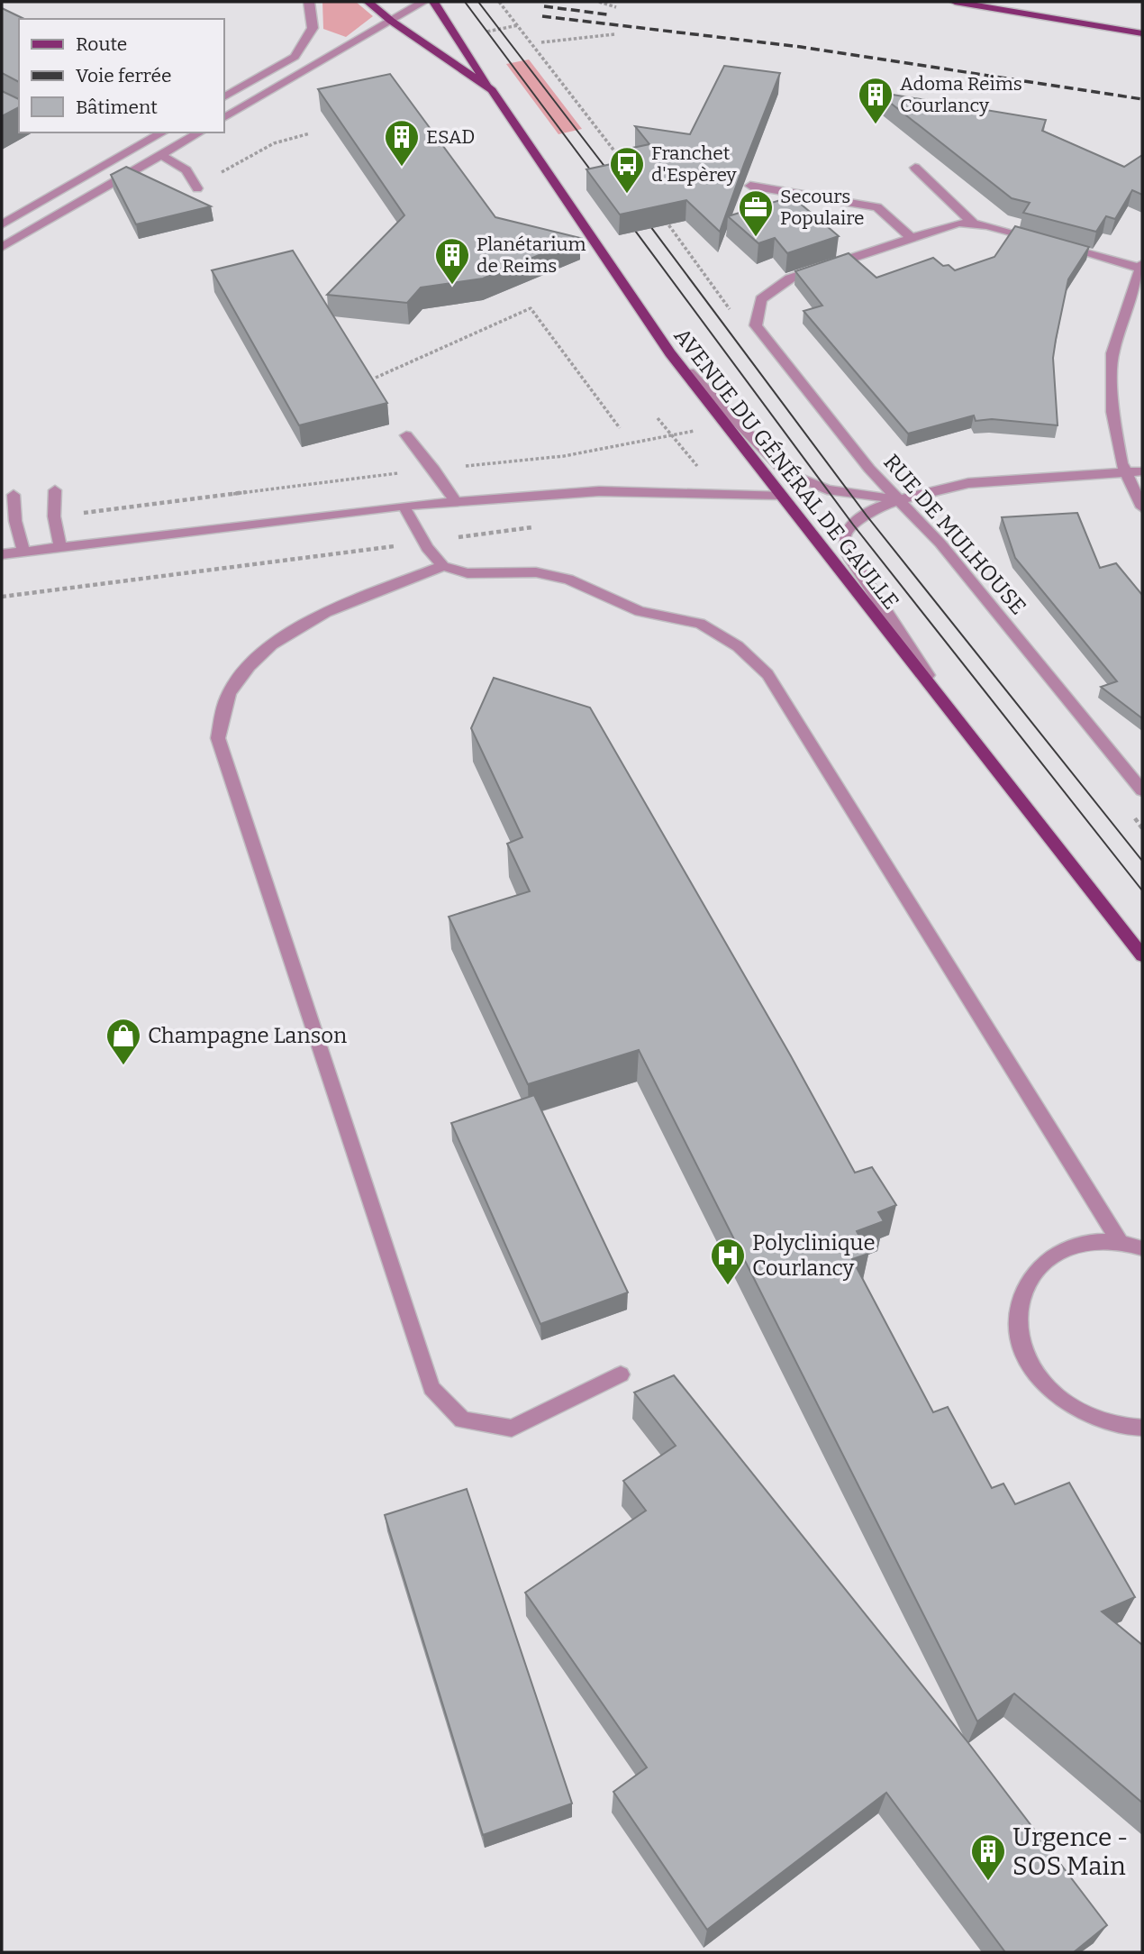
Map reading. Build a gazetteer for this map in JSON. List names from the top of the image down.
{
  "streets": {
    "main road": ["AVENUE DU GÉNÉRAL DE GAULLE"],
    "street": ["RUE DE MULHOUSE"]
  },
  "places": {
    "building": [
      "Adoma Reims Courlancy",
      "ESAD",
      "Planétarium de Reims",
      "Urgence - SOS Main"
    ],
    "bus stop": ["Franchet d'Espèrey"],
    "office": ["Secours Populaire"],
    "shop": ["Champagne Lanson"],
    "hospital": ["Polyclinique Courlancy"]
  },
  "legend": ["Route", "Voie ferrée", "Bâtiment"]
}
